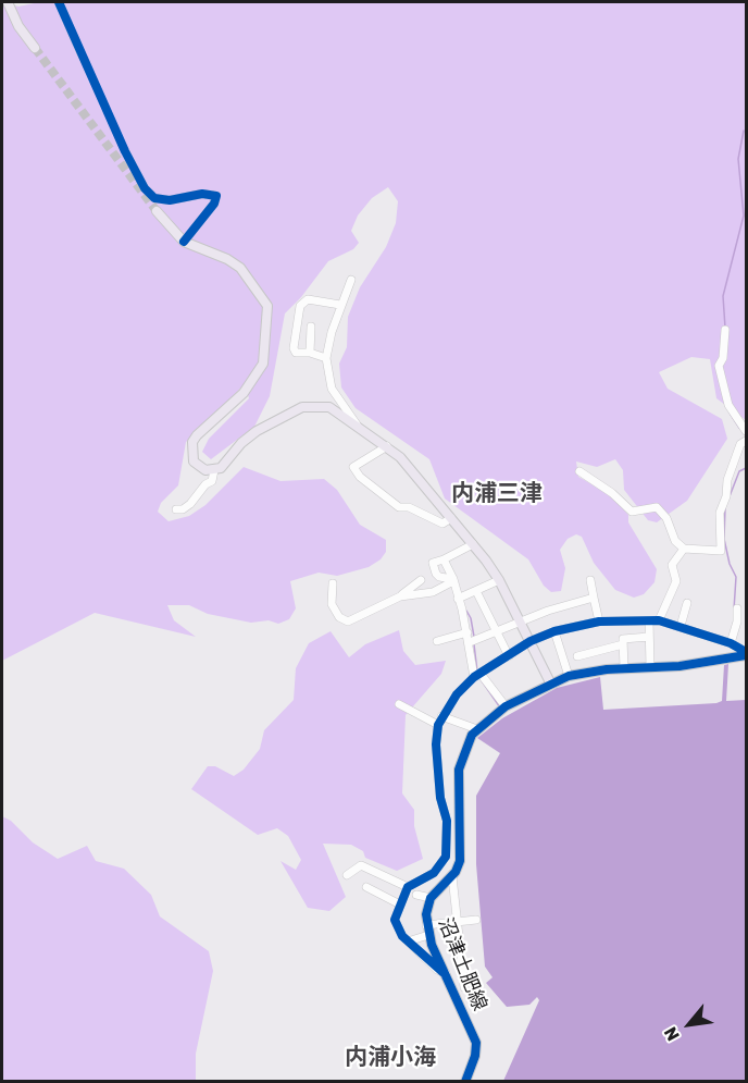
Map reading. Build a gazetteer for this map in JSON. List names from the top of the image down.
{
  "streets": {
    "main road": ["沼津土肥線"]
  },
  "districts": ["内浦三津", "内浦小海"],
  "north": "bottom left"
}
